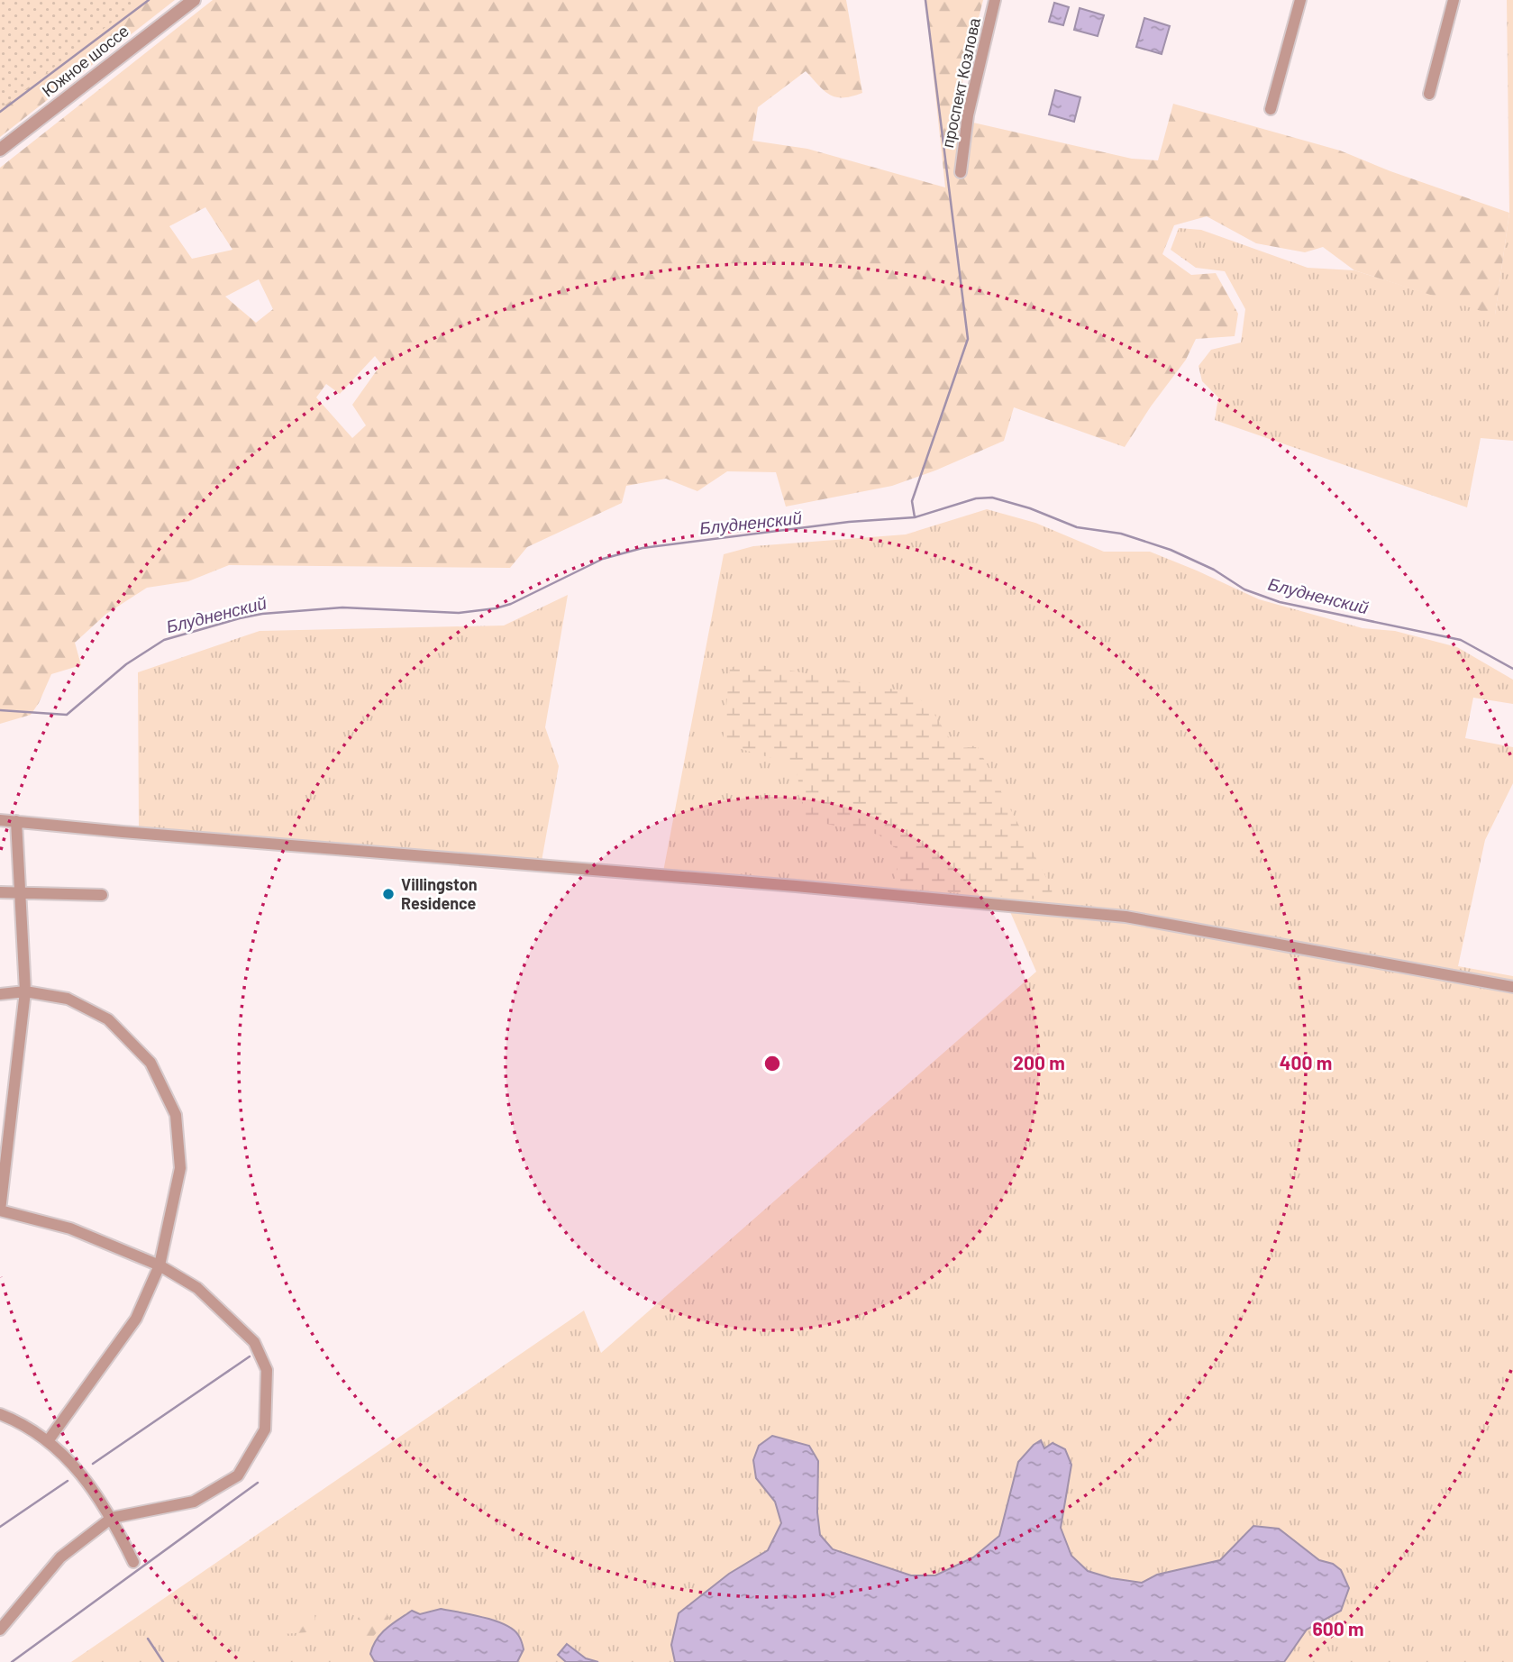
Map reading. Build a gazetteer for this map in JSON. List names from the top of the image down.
{
  "streets": {
    "street": ["Южное шоссе", "проспект Козлова"]
  },
  "water": ["Блудненский"],
  "places": ["Villingston Residence"],
  "rings": ["200 m", "400 m", "600 m"]
}
